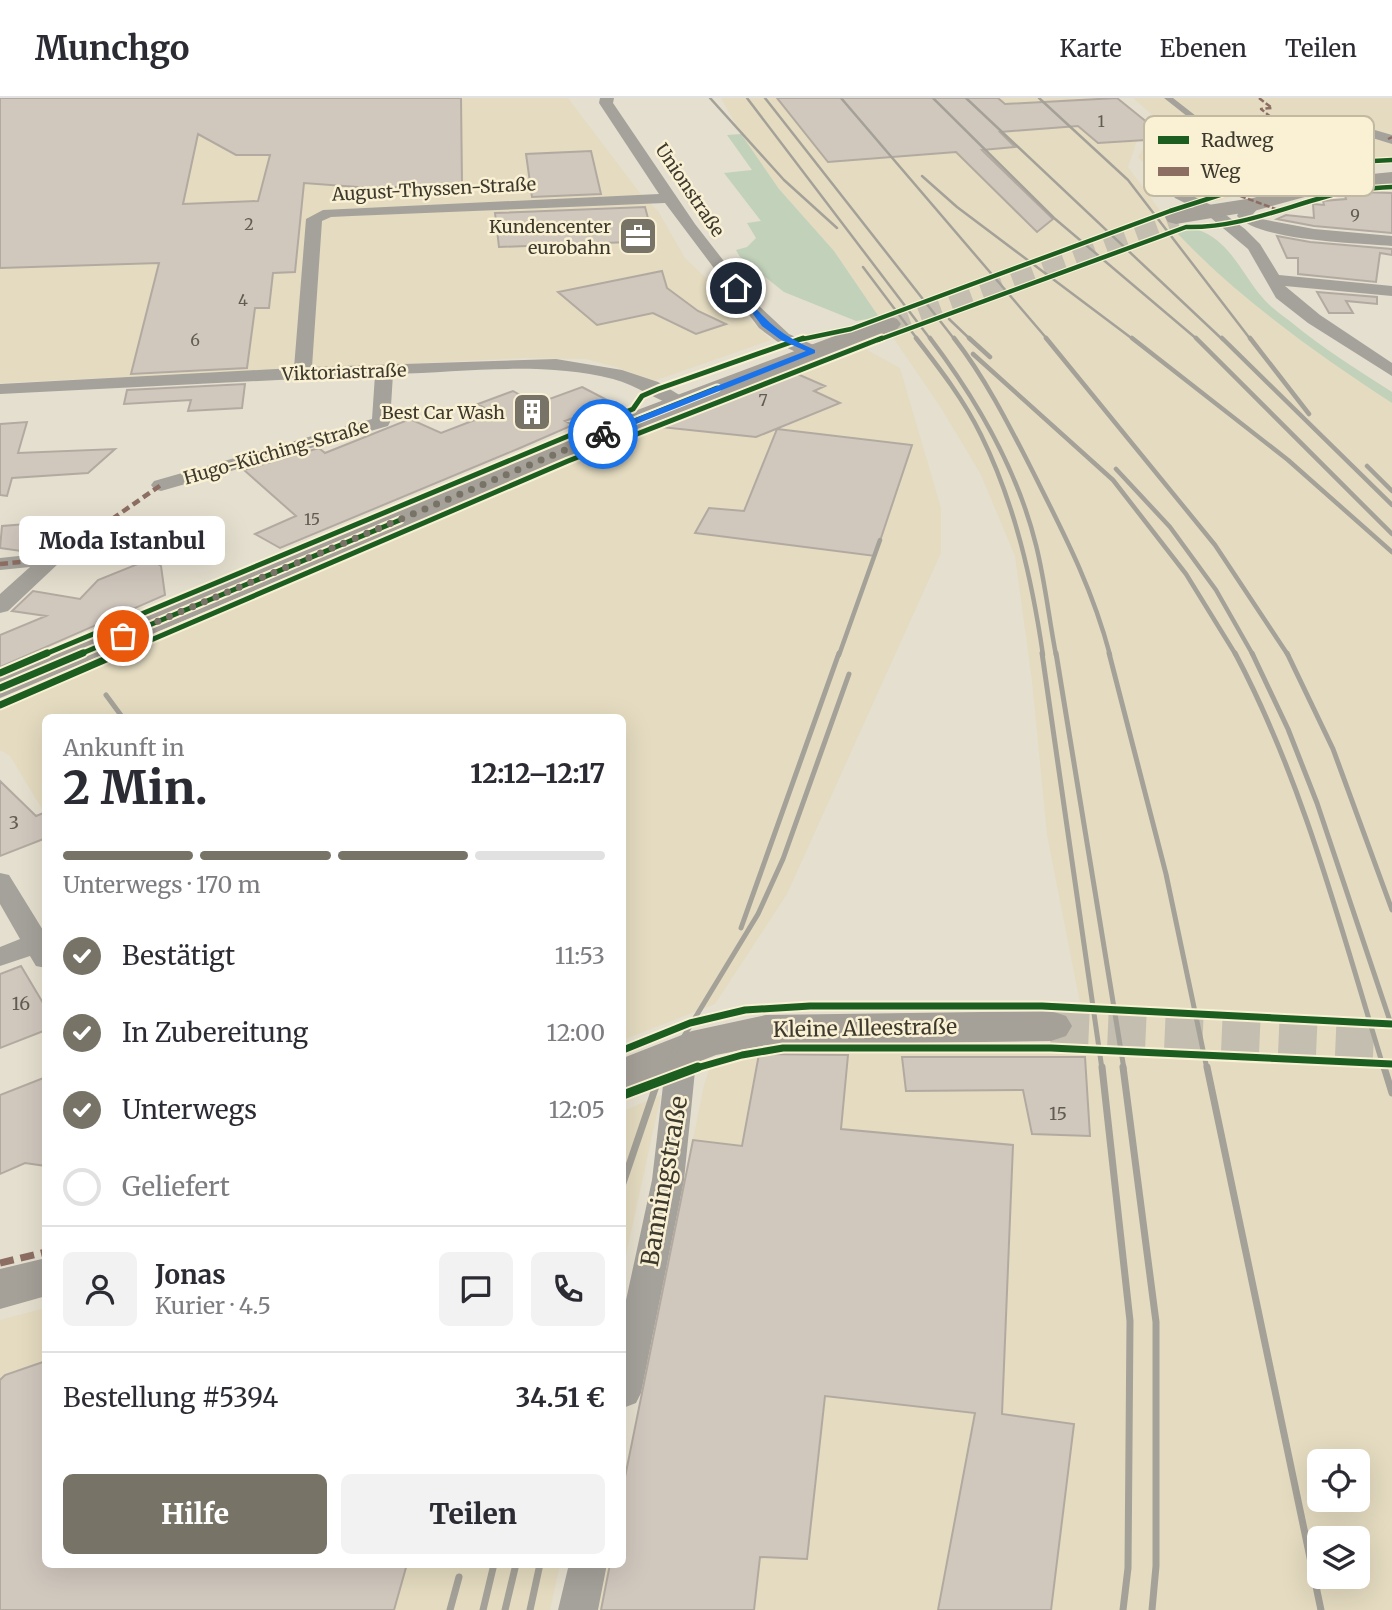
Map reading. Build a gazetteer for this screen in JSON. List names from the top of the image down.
{
  "streets": {
    "main road": ["Kleine Alleestraße"],
    "street": [
      "August-Thyssen-Straße",
      "Unionstraße",
      "Viktoriastraße",
      "Hugo-Küching-Straße",
      "Banningstraße"
    ]
  },
  "crossings": [
    ["August-Thyssen-Straße", "Unionstraße"],
    ["August-Thyssen-Straße", "Viktoriastraße"],
    ["Viktoriastraße", "Hugo-Küching-Straße"],
    ["Kleine Alleestraße", "Banningstraße"]
  ],
  "places": {
    "office": ["Kundencenter eurobahn"],
    "building": ["Best Car Wash"],
    "other": ["Moda Istanbul"]
  },
  "house_numbers": [
    "1",
    "9",
    "2",
    "4",
    "6",
    "7",
    "15",
    "3",
    "16",
    "15"
  ],
  "legend": ["Radweg", "Weg"],
  "page": {
    "header": "Munchgo",
    "nav": ["Karte", "Ebenen", "Teilen"],
    "bubble": "Moda Istanbul",
    "heading": ["2 Min.", "Ankunft in", "12:12–12:17"],
    "panel": [
      "Jonas",
      "Kurier · 4.5",
      "Bestellung #5394",
      "34.51 €"
    ],
    "bar": "Unterwegs · 170 m",
    "list": [
      ["Bestätigt", "11:53"],
      ["In Zubereitung", "12:00"],
      ["Unterwegs", "12:05"],
      "Geliefert"
    ],
    "buttons": ["Hilfe", "Teilen"]
  }
}
